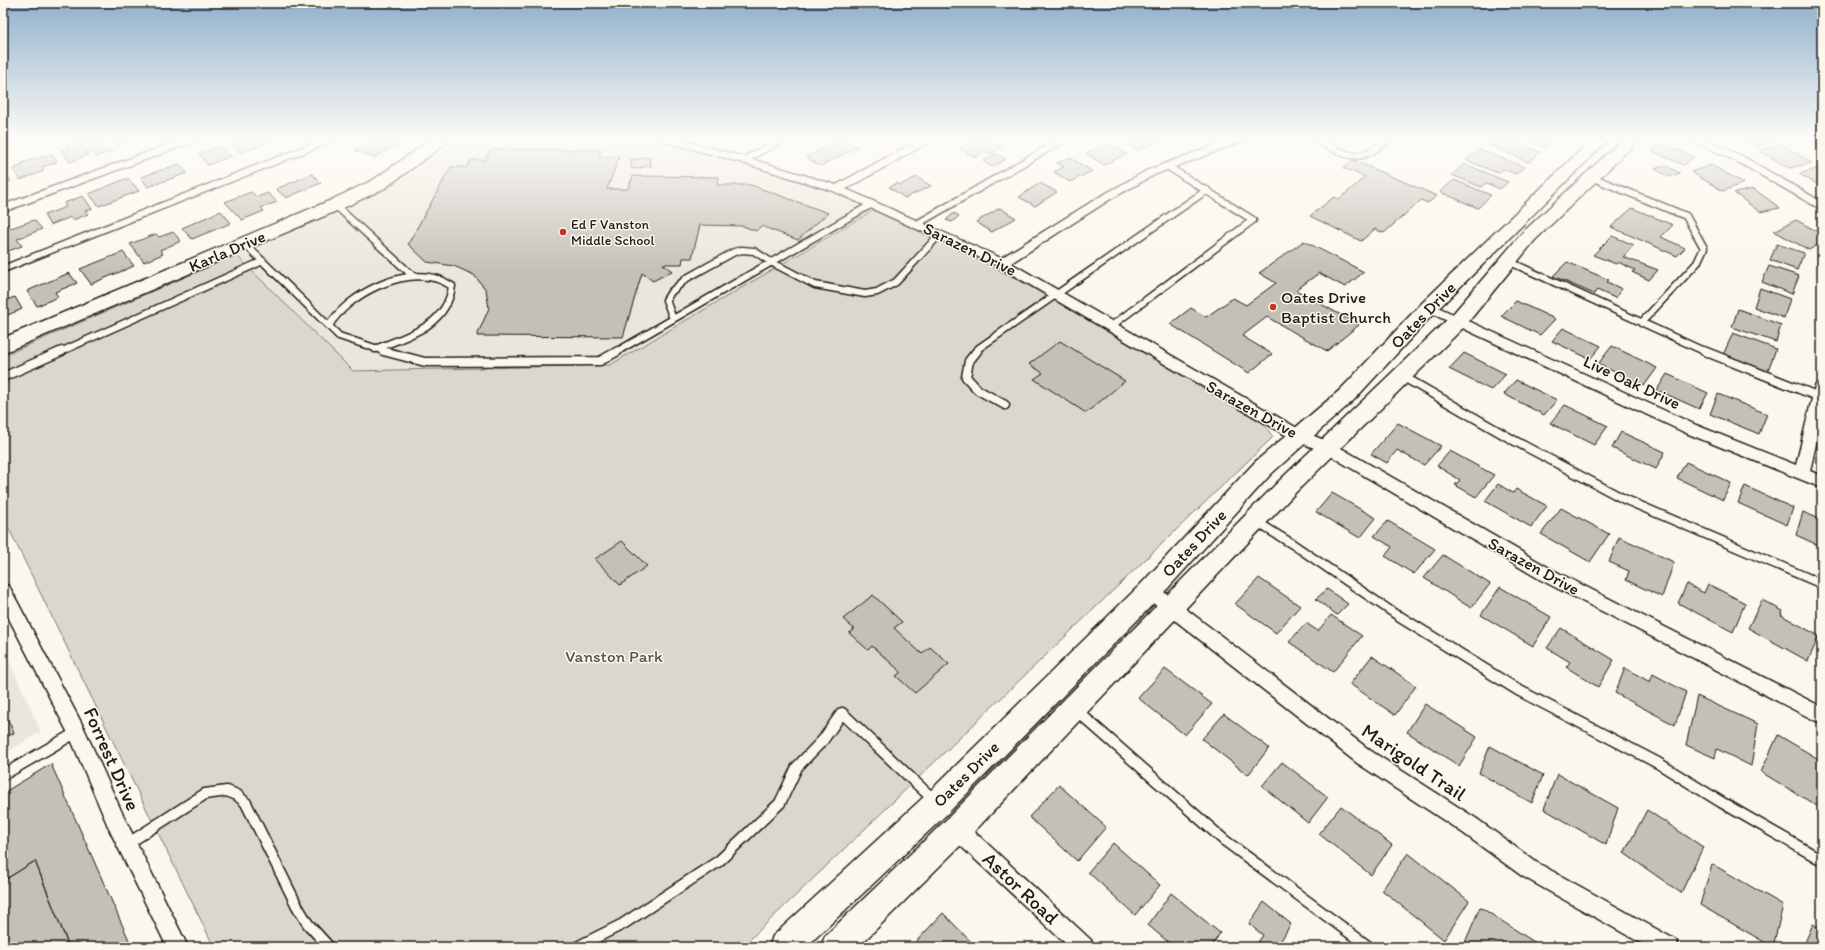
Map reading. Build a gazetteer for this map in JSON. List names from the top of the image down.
{
  "streets": {
    "main road": ["Karla Drive", "Oates Drive"],
    "street": [
      "Sarazen Drive",
      "Live Oak Drive",
      "Forrest Drive",
      "Marigold Trail",
      "Astor Road"
    ]
  },
  "crossings": [
    ["Sarazen Drive", "Oates Drive"],
    ["Oates Drive", "Live Oak Drive"],
    ["Oates Drive", "Marigold Trail"],
    ["Oates Drive", "Astor Road"]
  ],
  "parks": ["Vanston Park"],
  "places": ["Ed F Vanston Middle School", "Oates Drive Baptist Church"]
}
